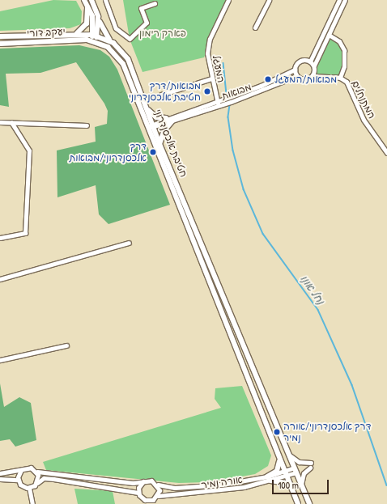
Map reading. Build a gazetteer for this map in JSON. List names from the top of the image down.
{
  "streets": {
    "main road": ["יעקב דורי", "חטיבת אלכסנדרוני"],
    "street": [
      "המעגל",
      "מבואות",
      "המתנחלים",
      "אורה נמיר"
    ]
  },
  "crossings": [
    ["יעקב דורי", "חטיבת אלכסנדרוני"],
    ["המעגל", "מבואות"],
    ["מבואות", "המתנחלים"],
    ["מבואות", "חטיבת אלכסנדרוני"],
    ["חטיבת אלכסנדרוני", "אורה נמיר"]
  ],
  "water": ["נחל אונו"],
  "parks": ["פארק רימון"],
  "places": [
    "מבואות/המעגל",
    "מבואות/דרך חטיבת אלכסנדרוני",
    "דרך אלכסנדרוני/מבואות",
    "דרך אלכסנדרוני/אורה נמיר"
  ],
  "scale_bar": "100 m"
}
